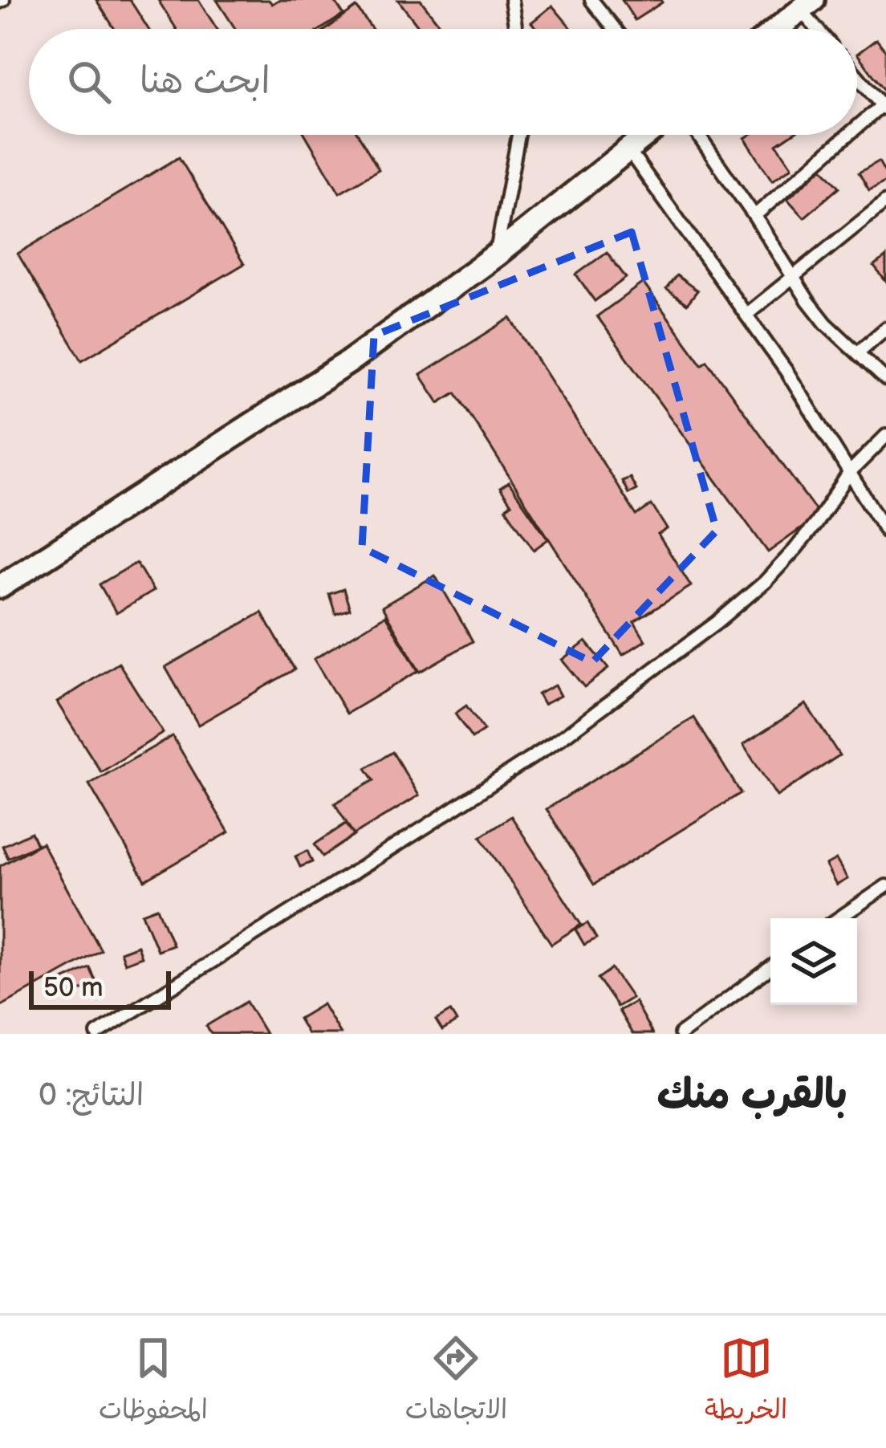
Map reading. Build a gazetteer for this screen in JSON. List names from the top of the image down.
{
  "scale_bar": "50 m",
  "page": {
    "search": "ابحث هنا",
    "scale": "50 m",
    "heading": ["بالقرب منك", "النتائج: 0"],
    "nav": ["الخريطة", "الاتجاهات", "المحفوظات"]
  }
}
